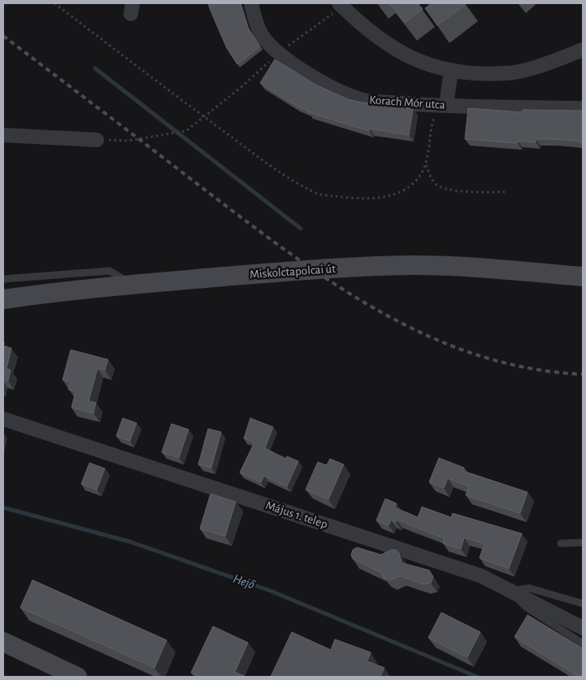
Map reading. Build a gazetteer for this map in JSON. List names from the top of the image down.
{
  "streets": {
    "street": ["Korach Mór utca", "Miskolctapolcai út", "Május 1. telep"]
  },
  "water": ["Hejő"]
}
